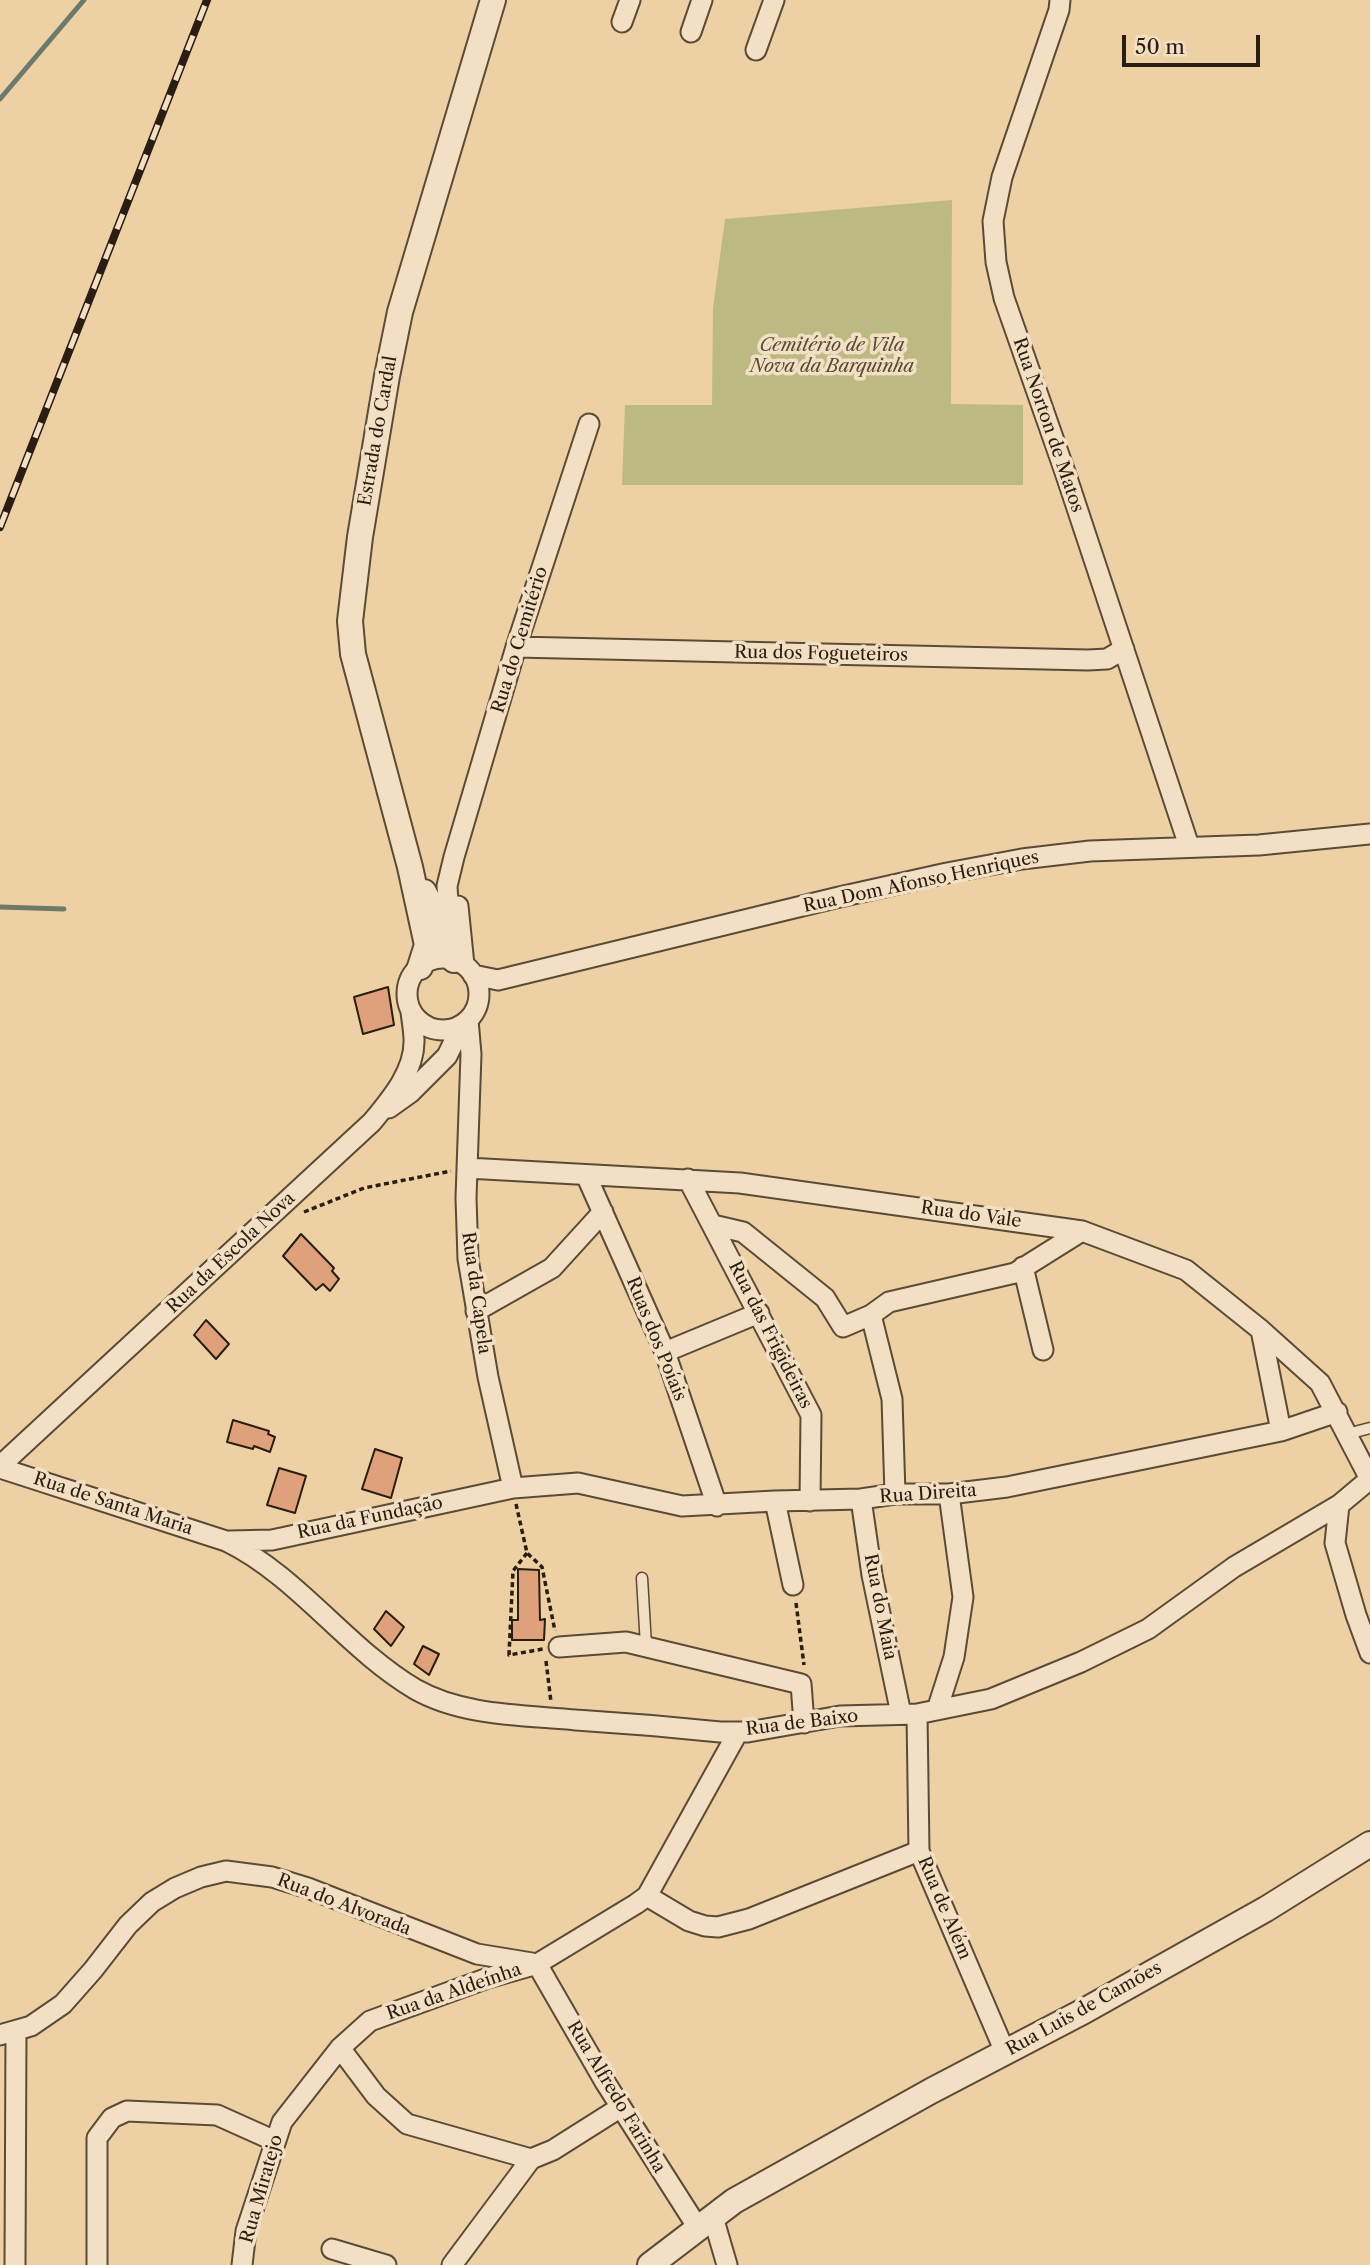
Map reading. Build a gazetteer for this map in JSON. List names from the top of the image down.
{
  "streets": {
    "street": [
      "Rua Norton de Matos",
      "Estrada do Cardal",
      "Rua do Cemitério",
      "Rua dos Fogueteiros",
      "Rua Dom Afonso Henriques",
      "Rua do Vale",
      "Rua da Escola Nova",
      "Rua da Capela",
      "Rua das Frigideiras",
      "Ruas dos Poíais",
      "Rua Direita",
      "Rua de Santa Maria",
      "Rua da Fundação",
      "Rua do Maia",
      "Rua de Baixo",
      "Rua do Alvorada",
      "Rua de Além",
      "Rua da Aldeínha",
      "Rua Luis de Camões",
      "Rua Alfredo Farinha",
      "Rua Miratejo"
    ]
  },
  "crossings": [
    ["Rua Norton de Matos", "Rua dos Fogueteiros"],
    ["Rua Norton de Matos", "Rua Dom Afonso Henriques"],
    ["Estrada do Cardal", "Rua do Cemitério"],
    ["Estrada do Cardal", "Rua Dom Afonso Henriques"],
    ["Estrada do Cardal", "Rua da Escola Nova"],
    ["Estrada do Cardal", "Rua da Capela"],
    ["Rua do Cemitério", "Rua dos Fogueteiros"],
    ["Rua do Cemitério", "Rua Dom Afonso Henriques"],
    ["Rua do Cemitério", "Rua da Escola Nova"],
    ["Rua do Cemitério", "Rua da Capela"],
    ["Rua Dom Afonso Henriques", "Rua da Escola Nova"],
    ["Rua Dom Afonso Henriques", "Rua da Capela"],
    ["Rua do Vale", "Rua da Capela"],
    ["Rua do Vale", "Rua das Frigideiras"],
    ["Rua do Vale", "Ruas dos Poíais"],
    ["Rua do Vale", "Rua Direita"],
    ["Rua do Vale", "Rua de Baixo"],
    ["Rua da Escola Nova", "Rua da Capela"],
    ["Rua da Escola Nova", "Rua de Santa Maria"],
    ["Rua da Capela", "Rua Direita"],
    ["Rua da Capela", "Rua da Fundação"],
    ["Rua das Frigideiras", "Rua Direita"],
    ["Ruas dos Poíais", "Rua Direita"],
    ["Rua Direita", "Rua da Fundação"],
    ["Rua Direita", "Rua do Maia"],
    ["Rua de Santa Maria", "Rua da Fundação"],
    ["Rua de Santa Maria", "Rua de Baixo"],
    ["Rua da Fundação", "Rua de Baixo"],
    ["Rua do Maia", "Rua de Baixo"],
    ["Rua do Maia", "Rua de Além"],
    ["Rua de Baixo", "Rua de Além"],
    ["Rua do Alvorada", "Rua da Aldeínha"],
    ["Rua do Alvorada", "Rua Alfredo Farinha"],
    ["Rua de Além", "Rua Luis de Camões"],
    ["Rua da Aldeínha", "Rua Alfredo Farinha"],
    ["Rua da Aldeínha", "Rua Miratejo"],
    ["Rua Luis de Camões", "Rua Alfredo Farinha"]
  ],
  "parks": ["Cemitério de Vila Nova da Barquinha"],
  "scale_bar": "50 m"
}
